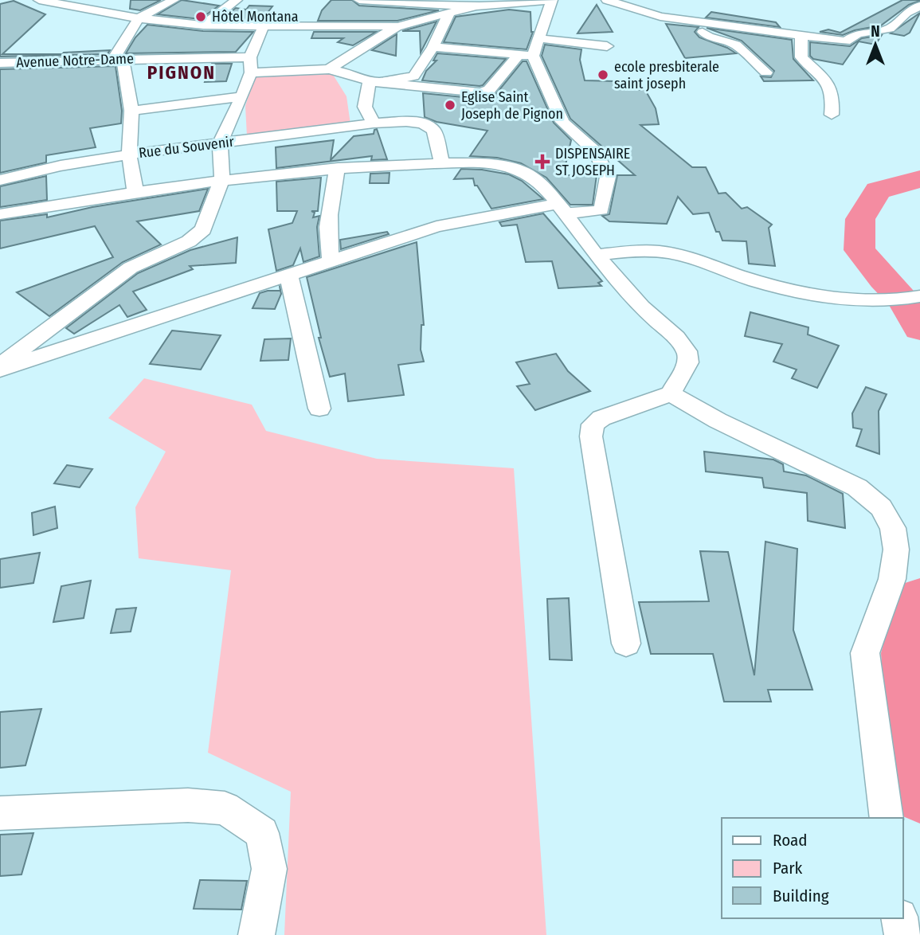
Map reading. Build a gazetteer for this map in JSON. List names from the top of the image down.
{
  "streets": {
    "street": ["Avenue Notre-Dame", "Rue du Souvenir"]
  },
  "districts": ["PIGNON"],
  "places": {
    "other": ["Hôtel Montana", "ecole presbiterale saint joseph", "Eglise Saint Joseph de Pignon"],
    "health": ["DISPENSAIRE ST JOSEPH"]
  },
  "legend": ["Road", "Park", "Building"],
  "north": "top"
}
